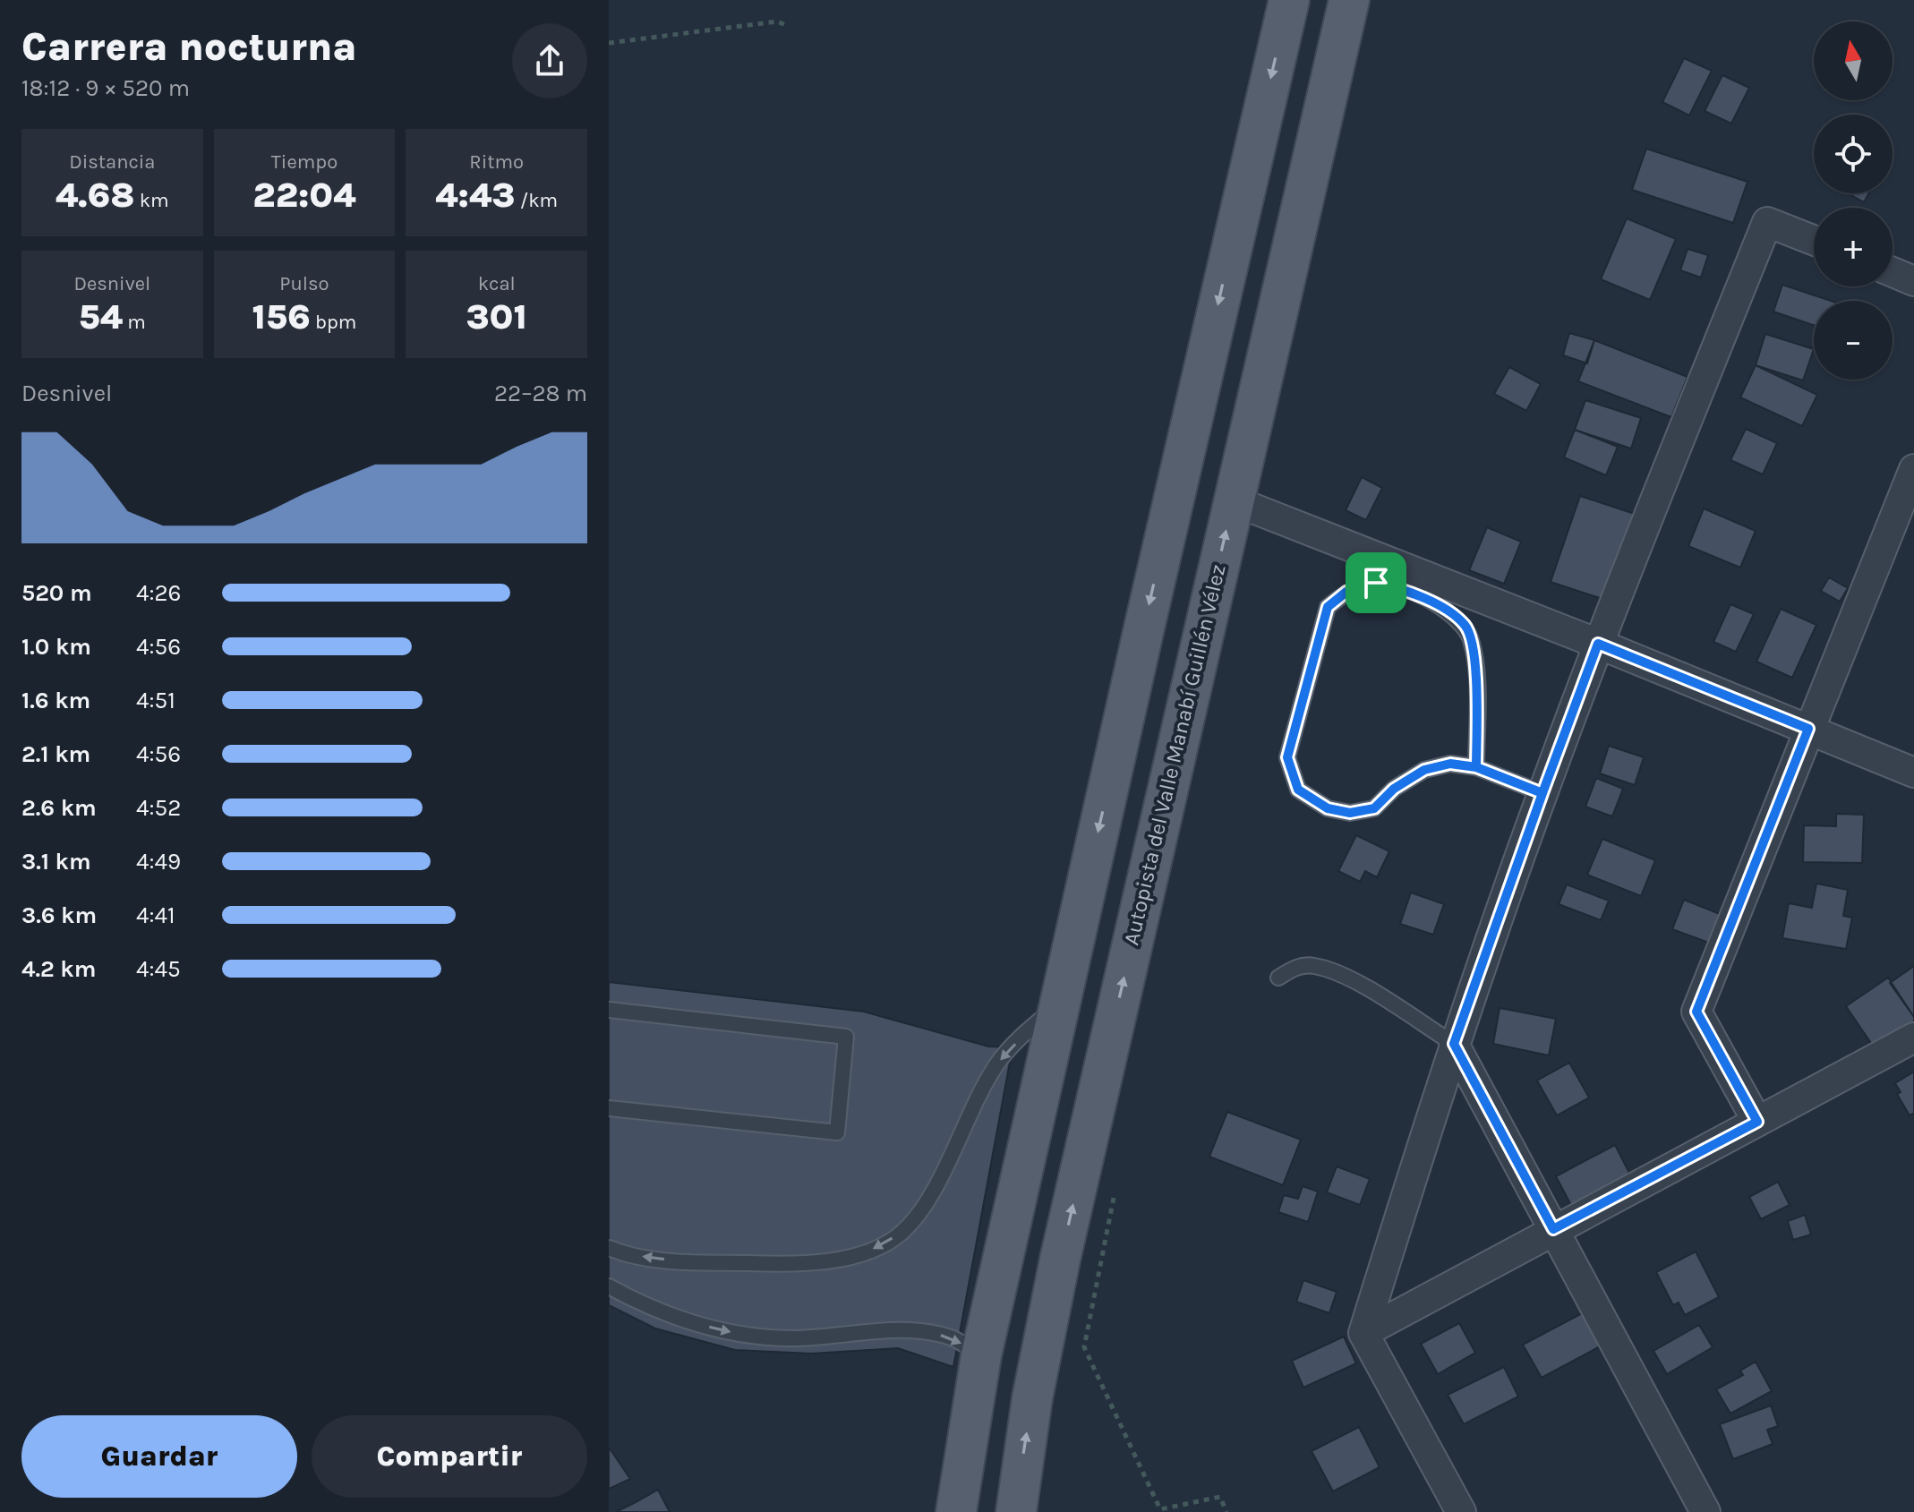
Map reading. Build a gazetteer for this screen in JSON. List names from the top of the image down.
{
  "streets": {
    "main road": ["Autopista del Valle Manabí Guillén Vélez"]
  },
  "north": "top",
  "page": {
    "heading": ["Carrera nocturna", "18:12 · 9 × 520 m"],
    "map_buttons": ["+", "−"],
    "stats": [
      ["Distancia", "4.68 km"],
      ["Tiempo", "22:04"],
      ["Ritmo", "4:43 /km"],
      ["Desnivel", "54 m"],
      ["Pulso", "156 bpm"],
      ["kcal", "301"]
    ],
    "chart": ["Desnivel", "22–28 m"],
    "list": [
      {
        "name": "520 m",
        "note": "4:26"
      },
      {
        "name": "1.0 km",
        "note": "4:56"
      },
      {
        "name": "1.6 km",
        "note": "4:51"
      },
      {
        "name": "2.1 km",
        "note": "4:56"
      },
      {
        "name": "2.6 km",
        "note": "4:52"
      },
      {
        "name": "3.1 km",
        "note": "4:49"
      },
      {
        "name": "3.6 km",
        "note": "4:41"
      },
      {
        "name": "4.2 km",
        "note": "4:45"
      }
    ],
    "buttons": ["Guardar", "Compartir"]
  }
}
